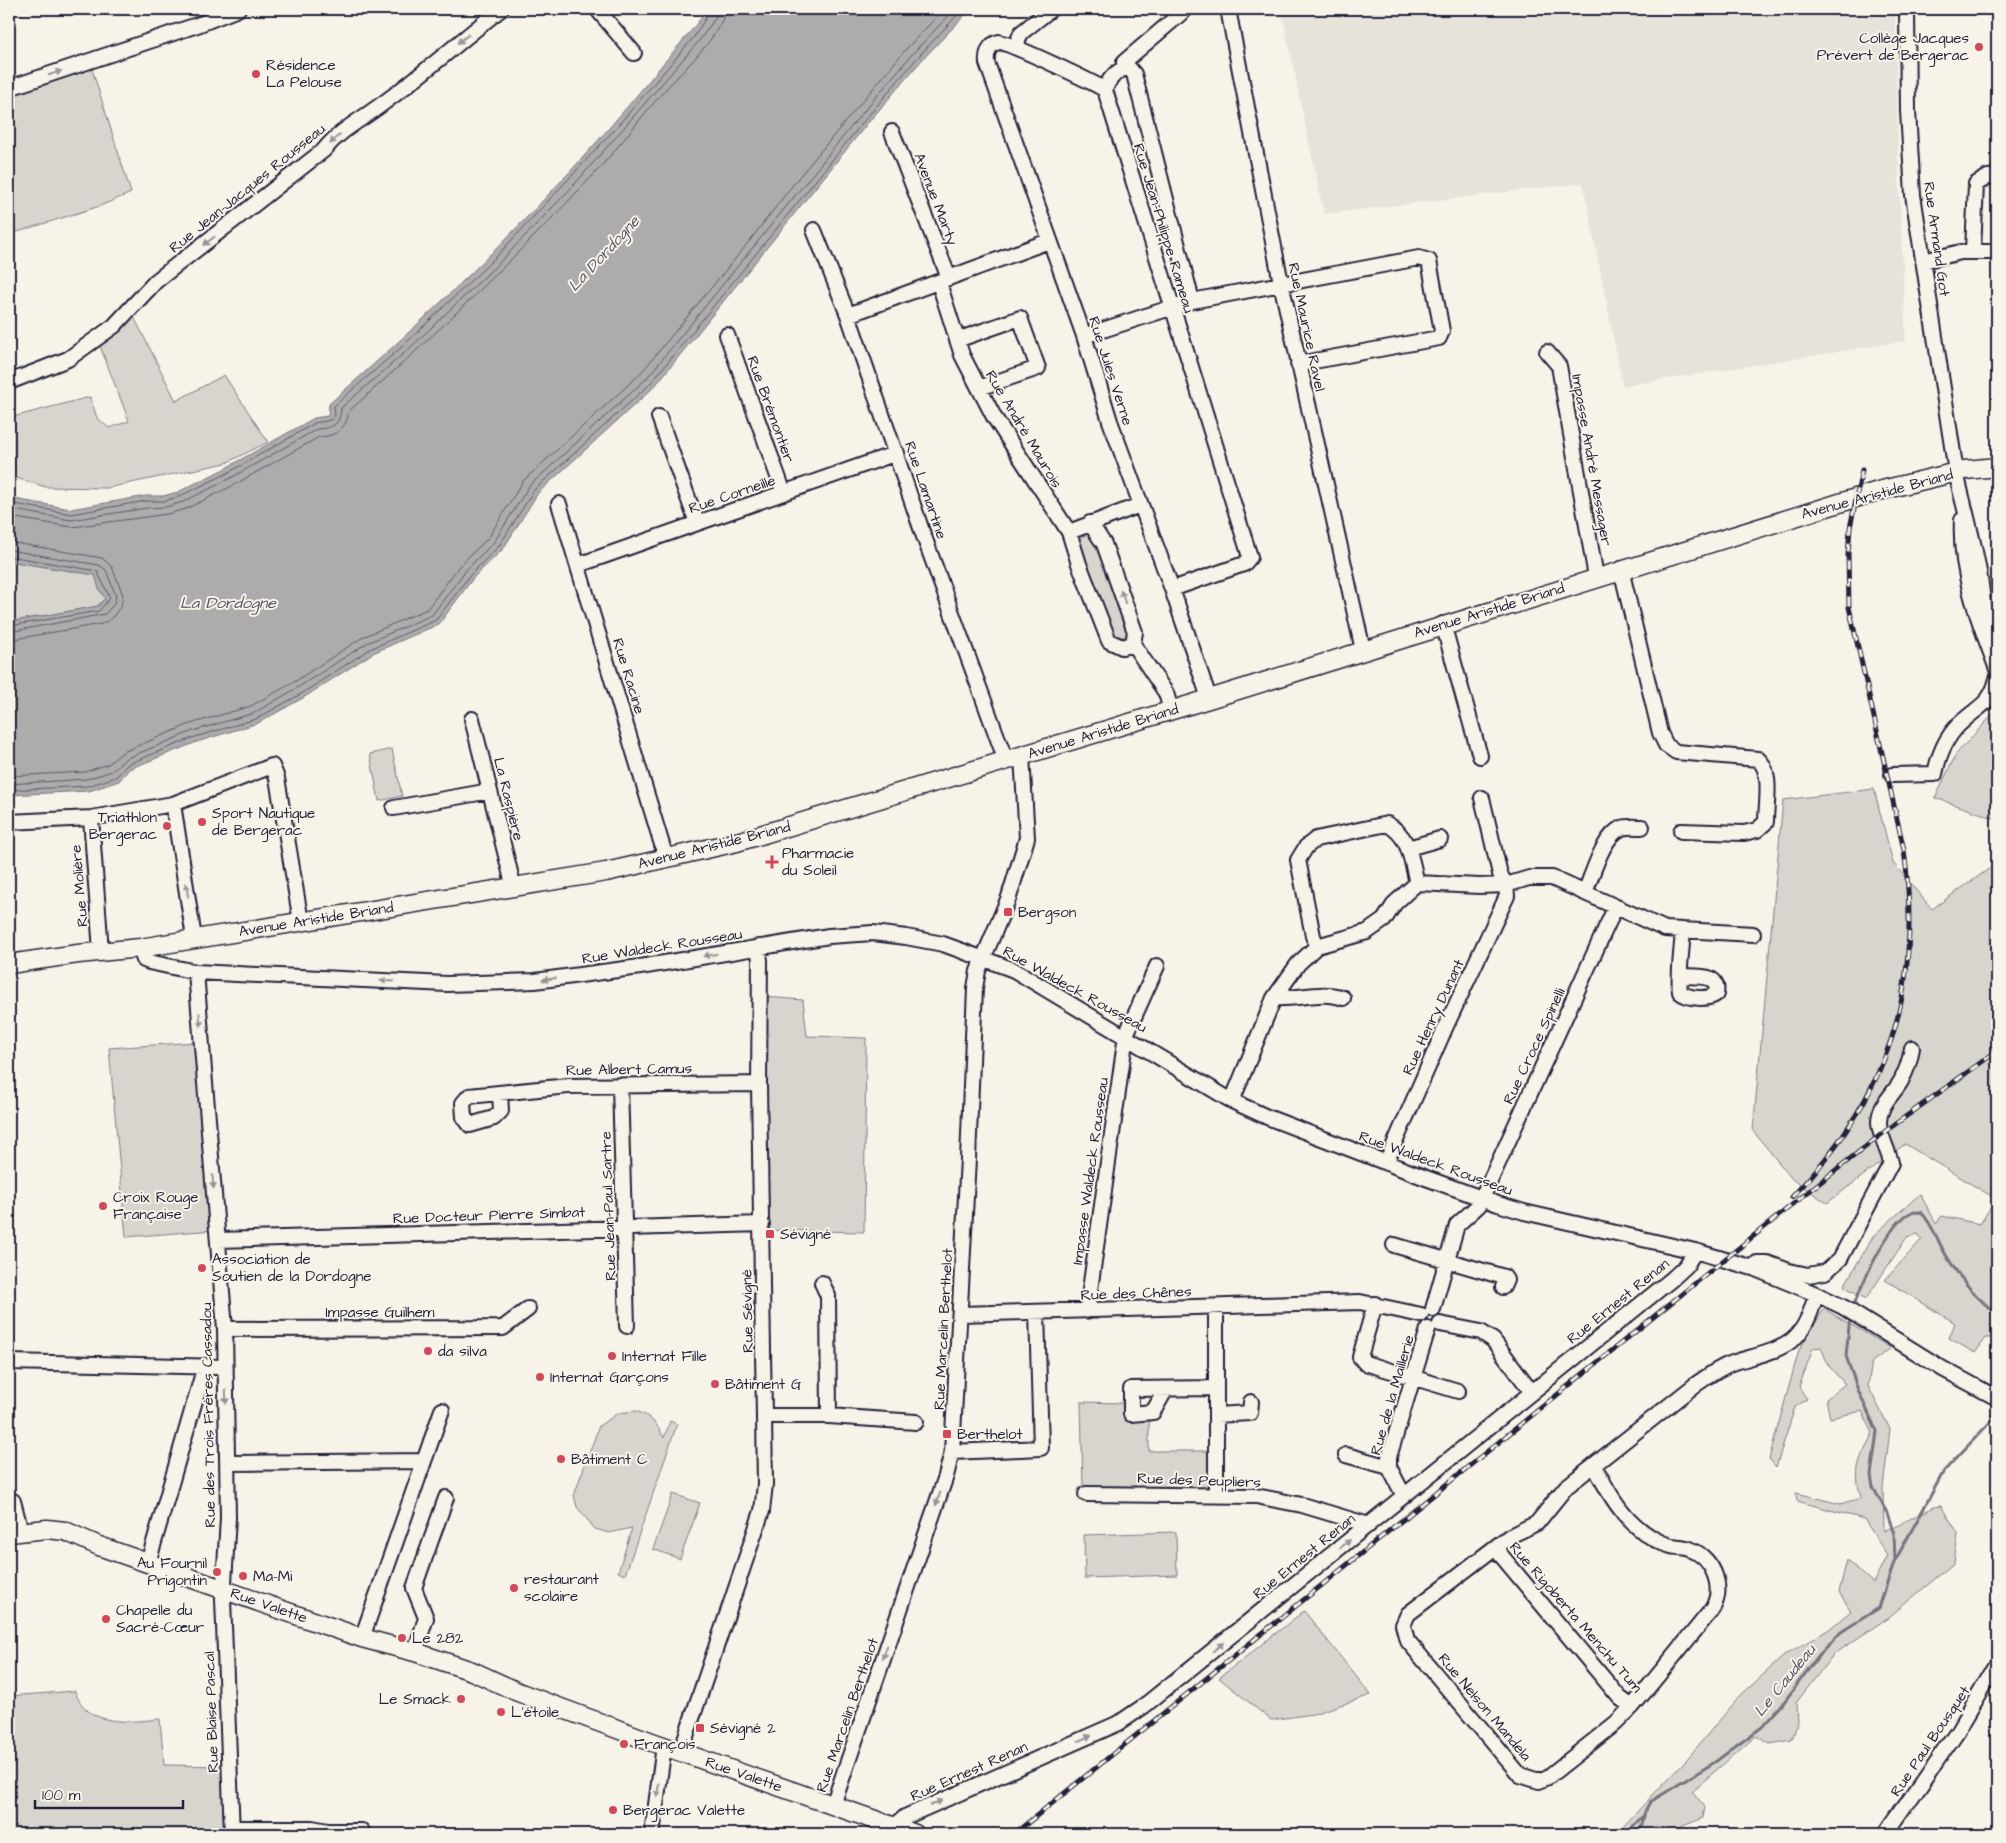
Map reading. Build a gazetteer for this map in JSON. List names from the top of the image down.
{
  "streets": {
    "main road": ["Avenue Aristide Briand", "Rue Valette"],
    "street": [
      "Rue Jean-Jacques Rousseau",
      "Avenue Marty",
      "Rue Jean-Philippe Rameau",
      "Rue Armand Got",
      "Rue Maurice Ravel",
      "Rue Jules Verne",
      "Rue Brémontier",
      "Rue André Maurois",
      "Impasse André Messager",
      "Rue Lamartine",
      "Rue Corneille",
      "Rue Racine",
      "La Raspière",
      "Rue Molière",
      "Rue Waldeck Rousseau",
      "Rue Henry Dunant",
      "Rue Croce Spinelli",
      "Rue Albert Camus",
      "Impasse Waldeck Rousseau",
      "Rue Jean-Paul Sartre",
      "Rue Docteur Pierre Simbat",
      "Rue des Chênes",
      "Rue Ernest Renan",
      "Rue Sévigné",
      "Impasse Guilhem",
      "Rue Marcelin Berthelot",
      "Rue de la Maillerie",
      "Rue des Trois Frères Cassadou",
      "Rue des Peupliers",
      "Rue Rigoberta Menchu Tum",
      "Rue Nelson Mandela",
      "Rue Blaise Pascal",
      "Rue Paul Bousquet"
    ]
  },
  "crossings": [
    ["Avenue Marty", "Rue André Maurois"],
    ["Rue Jean-Philippe Rameau", "Rue Jules Verne"],
    ["Rue Armand Got", "Avenue Aristide Briand"],
    ["Rue Maurice Ravel", "Avenue Aristide Briand"],
    ["Rue Jules Verne", "Avenue Aristide Briand"],
    ["Rue Brémontier", "Rue Corneille"],
    ["Impasse André Messager", "Avenue Aristide Briand"],
    ["Rue Lamartine", "Rue Corneille"],
    ["Rue Lamartine", "Avenue Aristide Briand"],
    ["Rue Lamartine", "Rue Waldeck Rousseau"],
    ["Rue Lamartine", "Rue Marcelin Berthelot"],
    ["Rue Corneille", "Rue Racine"],
    ["Avenue Aristide Briand", "Rue Racine"],
    ["Avenue Aristide Briand", "La Raspière"],
    ["Avenue Aristide Briand", "Rue Molière"],
    ["Avenue Aristide Briand", "Rue Waldeck Rousseau"],
    ["Rue Waldeck Rousseau", "Rue Henry Dunant"],
    ["Rue Waldeck Rousseau", "Rue Croce Spinelli"],
    ["Rue Waldeck Rousseau", "Impasse Waldeck Rousseau"],
    ["Rue Waldeck Rousseau", "Rue Ernest Renan"],
    ["Rue Waldeck Rousseau", "Rue Sévigné"],
    ["Rue Waldeck Rousseau", "Rue Marcelin Berthelot"],
    ["Rue Waldeck Rousseau", "Rue des Trois Frères Cassadou"],
    ["Rue Waldeck Rousseau", "Rue Nelson Mandela"],
    ["Rue Albert Camus", "Rue Jean-Paul Sartre"],
    ["Rue Albert Camus", "Rue Sévigné"],
    ["Impasse Waldeck Rousseau", "Rue des Chênes"],
    ["Rue Jean-Paul Sartre", "Rue Docteur Pierre Simbat"],
    ["Rue Docteur Pierre Simbat", "Rue Sévigné"],
    ["Rue Docteur Pierre Simbat", "Rue des Trois Frères Cassadou"],
    ["Rue des Chênes", "Rue Marcelin Berthelot"],
    ["Rue Ernest Renan", "Rue de la Maillerie"],
    ["Rue Ernest Renan", "Rue des Peupliers"],
    ["Rue Ernest Renan", "Rue Valette"],
    ["Rue Sévigné", "Rue Valette"],
    ["Impasse Guilhem", "Rue des Trois Frères Cassadou"],
    ["Rue Marcelin Berthelot", "Rue Valette"],
    ["Rue des Trois Frères Cassadou", "Rue Valette"],
    ["Rue des Trois Frères Cassadou", "Rue Blaise Pascal"],
    ["Rue Valette", "Rue Blaise Pascal"],
    ["Rue Rigoberta Menchu Tum", "Rue Nelson Mandela"]
  ],
  "one_way": [
    "Rue Jean-Jacques Rousseau",
    "Rue Ernest Renan",
    "Rue Marcelin Berthelot",
    "Rue des Trois Frères Cassadou"
  ],
  "water": ["La Dordogne", "Le Caudeau"],
  "places": {
    "other": [
      "Collège Jacques Prévert de Bergerac",
      "Résidence La Pelouse",
      "Sport Nautique de Bergerac",
      "Triathlon Bergerac",
      "Croix Rouge Française",
      "Association de Soutien de la Dordogne",
      "da silva",
      "Internat Fille",
      "Internat Garçons",
      "Bâtiment G",
      "Bâtiment C",
      "Au Fournil Prigontin",
      "Ma-Mi",
      "restaurant scolaire",
      "Chapelle du Sacré-Cœur",
      "Le 282",
      "Le Smack",
      "L'étoile",
      "François",
      "Bergerac Valette"
    ],
    "health": ["Pharmacie du Soleil"],
    "transit": [
      "Bergson",
      "Sévigné",
      "Berthelot",
      "Sévigné 2"
    ]
  },
  "scale_bar": "100 m"
}
